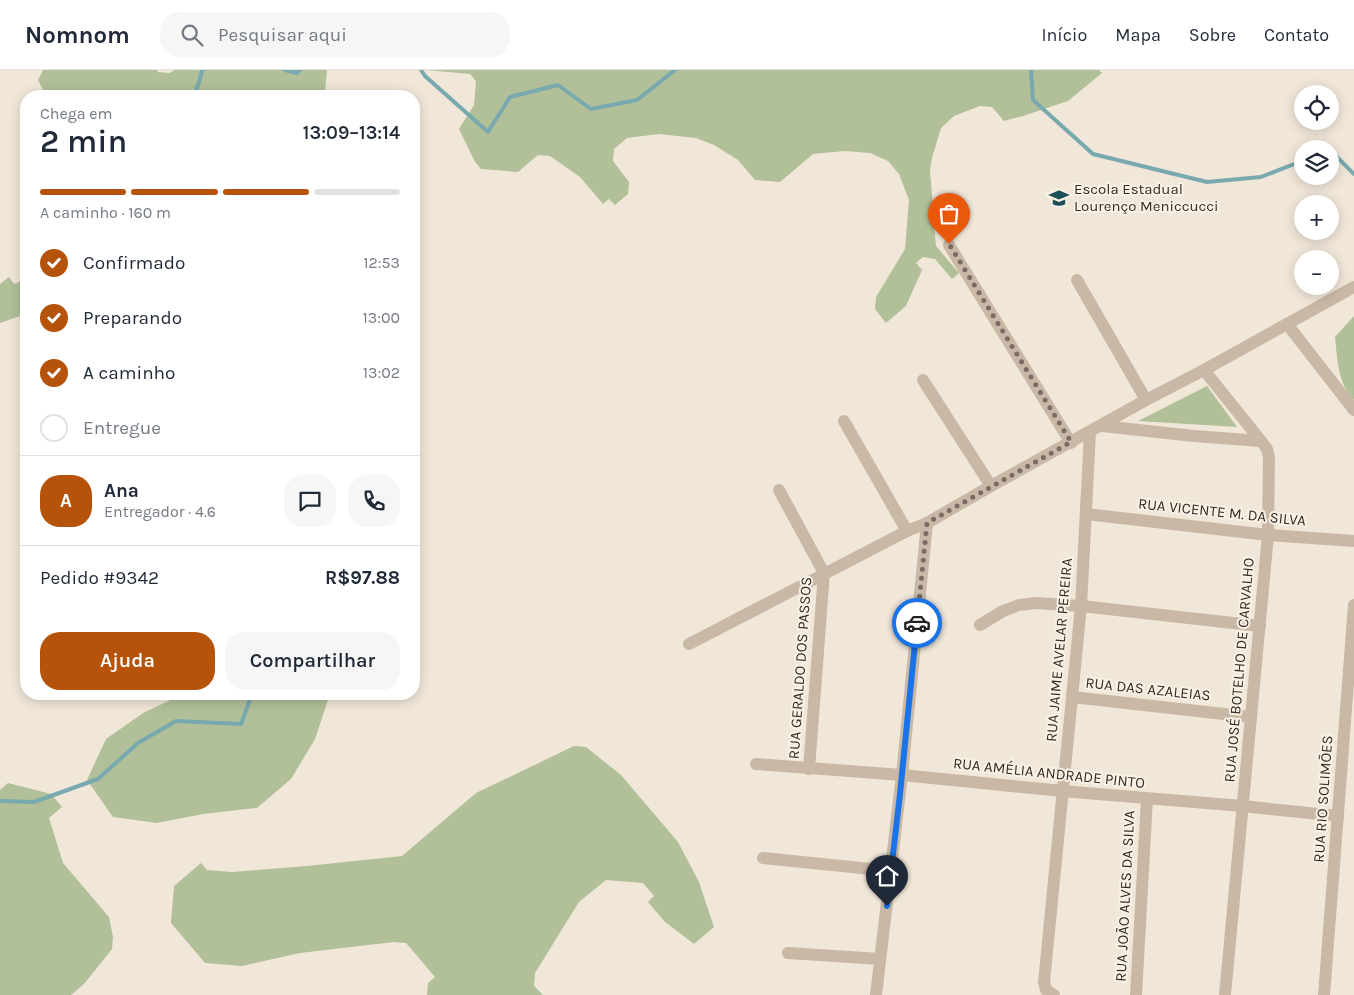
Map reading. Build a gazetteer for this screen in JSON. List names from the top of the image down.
{
  "streets": {
    "street": [
      "RUA VICENTE M. DA SILVA",
      "RUA JAIME AVELAR PEREIRA",
      "RUA GERALDO DOS PASSOS",
      "RUA JOSÉ BOTELHO DE CARVALHO",
      "RUA DAS AZALEIAS",
      "RUA AMÉLIA ANDRADE PINTO",
      "RUA RIO SOLIMÕES",
      "RUA JOÃO ALVES DA SILVA"
    ]
  },
  "crossings": [
    ["RUA VICENTE M. DA SILVA", "RUA JAIME AVELAR PEREIRA"],
    ["RUA VICENTE M. DA SILVA", "RUA JOSÉ BOTELHO DE CARVALHO"],
    ["RUA JAIME AVELAR PEREIRA", "RUA DAS AZALEIAS"],
    ["RUA JAIME AVELAR PEREIRA", "RUA AMÉLIA ANDRADE PINTO"],
    ["RUA GERALDO DOS PASSOS", "RUA AMÉLIA ANDRADE PINTO"],
    ["RUA JOSÉ BOTELHO DE CARVALHO", "RUA DAS AZALEIAS"],
    ["RUA JOSÉ BOTELHO DE CARVALHO", "RUA AMÉLIA ANDRADE PINTO"],
    ["RUA AMÉLIA ANDRADE PINTO", "RUA RIO SOLIMÕES"],
    ["RUA AMÉLIA ANDRADE PINTO", "RUA JOÃO ALVES DA SILVA"]
  ],
  "places": {
    "school or university": ["Escola Estadual Lourenço Meniccucci"]
  },
  "page": {
    "header": "Nomnom",
    "search": "Pesquisar aqui",
    "nav": [
      "Início",
      "Mapa",
      "Sobre",
      "Contato"
    ],
    "map_buttons": ["+", "−"],
    "heading": ["2 min", "Chega em", "13:09–13:14"],
    "panel": [
      "Ana",
      "Entregador · 4.6",
      "Pedido #9342",
      "R$97.88"
    ],
    "bar": "A caminho · 160 m",
    "list": [
      ["Confirmado", "12:53"],
      ["Preparando", "13:00"],
      ["A caminho", "13:02"],
      "Entregue"
    ],
    "round": "A",
    "buttons": ["Ajuda", "Compartilhar"]
  }
}
